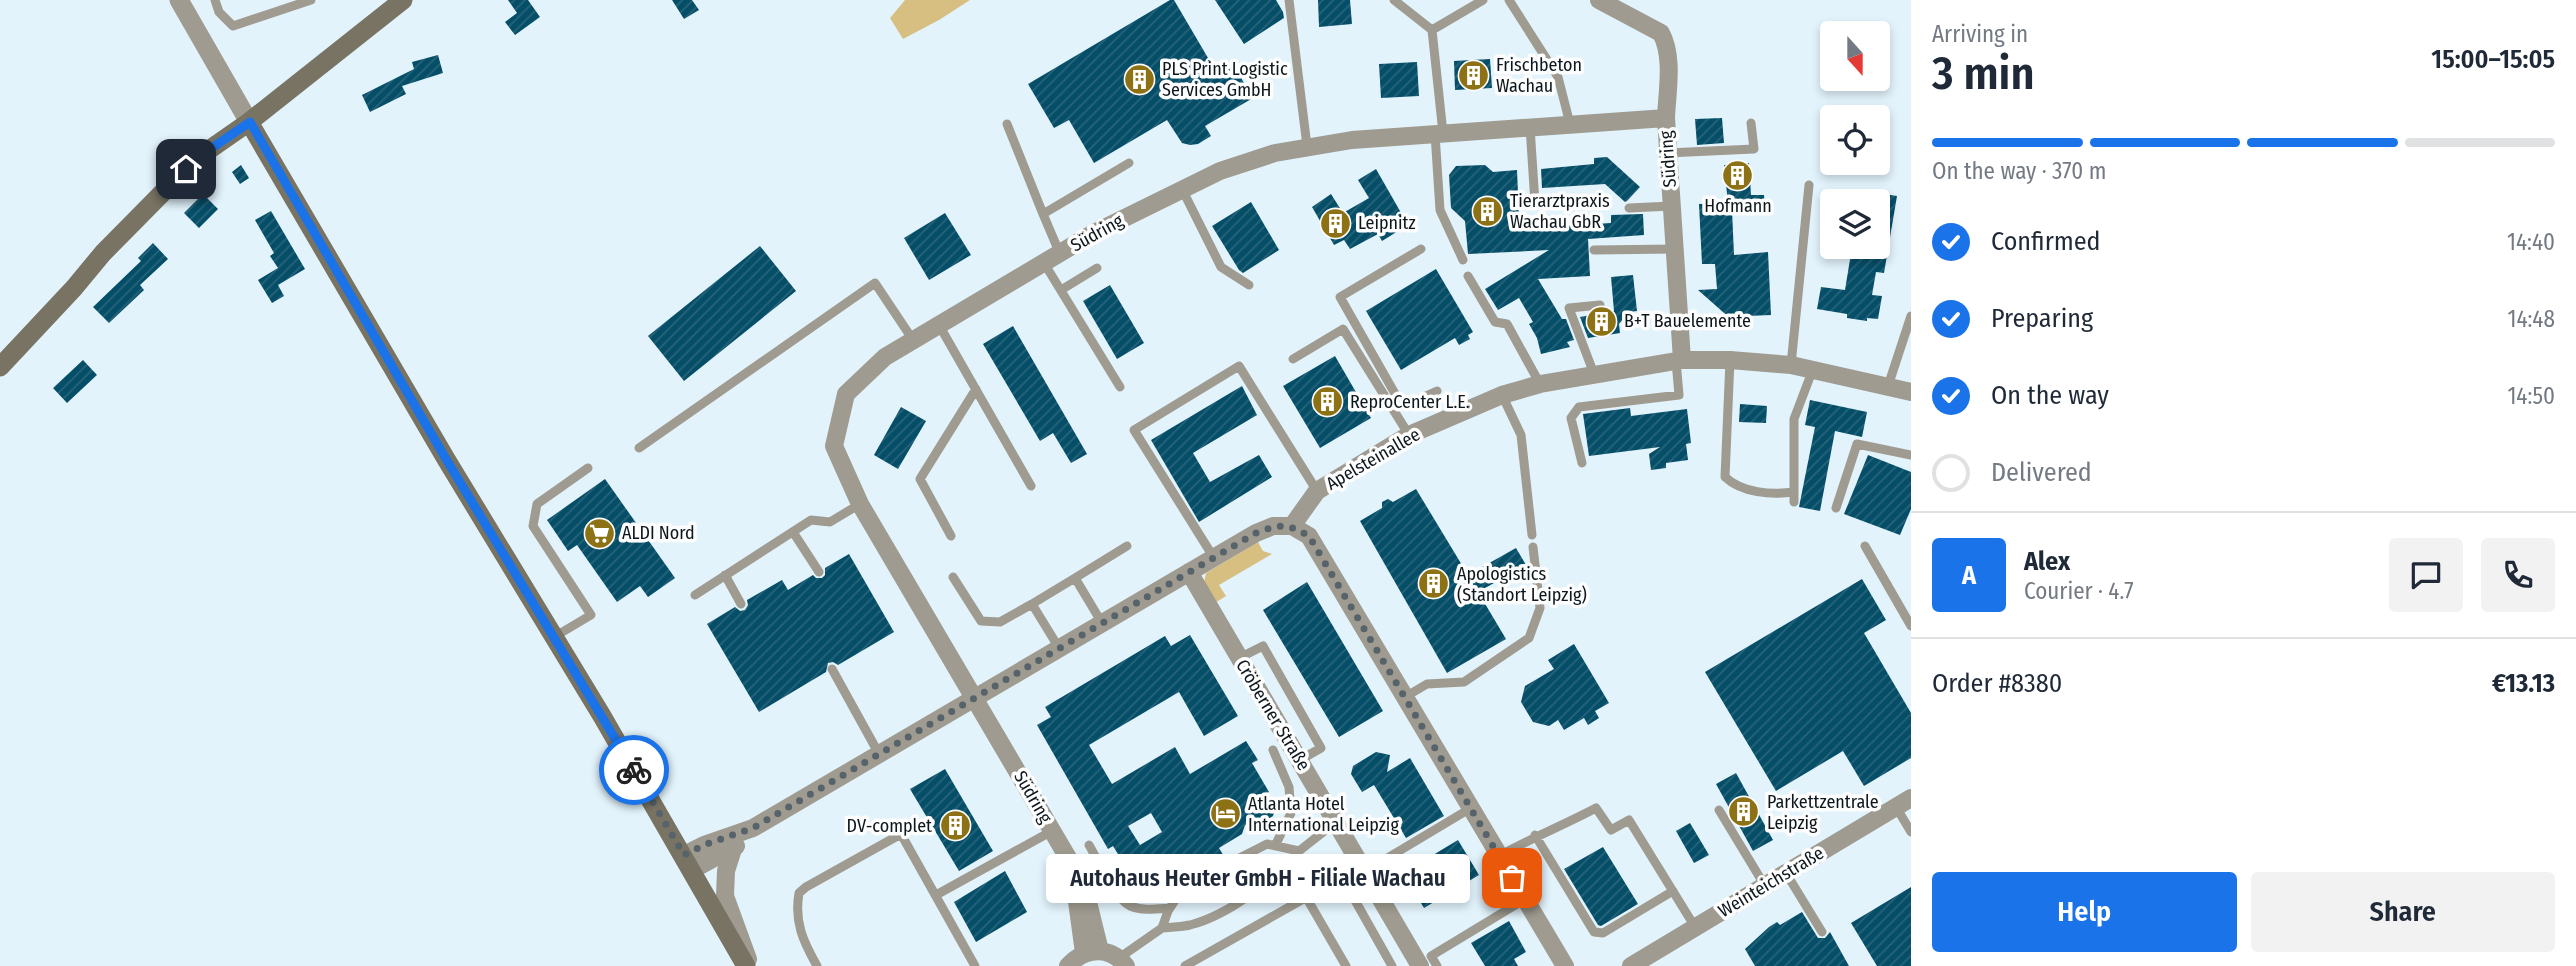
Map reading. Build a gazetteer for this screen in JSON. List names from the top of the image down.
{
  "streets": {
    "street": [
      "Südring",
      "Apelsteinallee",
      "Cröberner Straße",
      "Weinteichstraße"
    ]
  },
  "crossings": [
    ["Südring", "Apelsteinallee"]
  ],
  "places": {
    "building": [
      "Frischbeton Wachau",
      "PLS Print Logistic Services GmbH",
      "Hofmann",
      "Tierarztpraxis Wachau GbR",
      "Leipnitz",
      "B+T Bauelemente",
      "ReproCenter L.E.",
      "Apologistics (Standort Leipzig)",
      "Parkettzentrale Leipzig",
      "DV-complet"
    ],
    "supermarket": ["ALDI Nord"],
    "hotel": ["Atlanta Hotel International Leipzig"],
    "other": ["Autohaus Heuter GmbH - Filiale Wachau"]
  },
  "north": "bottom",
  "page": {
    "heading": ["3 min", "Arriving in", "15:00–15:05"],
    "panel": [
      "Alex",
      "Courier · 4.7",
      "Order #8380",
      "€13.13"
    ],
    "bar": "On the way · 370 m",
    "list": [
      ["Confirmed", "14:40"],
      ["Preparing", "14:48"],
      ["On the way", "14:50"],
      "Delivered"
    ],
    "round": "A",
    "bubble": "Autohaus Heuter GmbH - Filiale Wachau",
    "buttons": ["Help", "Share"]
  }
}
